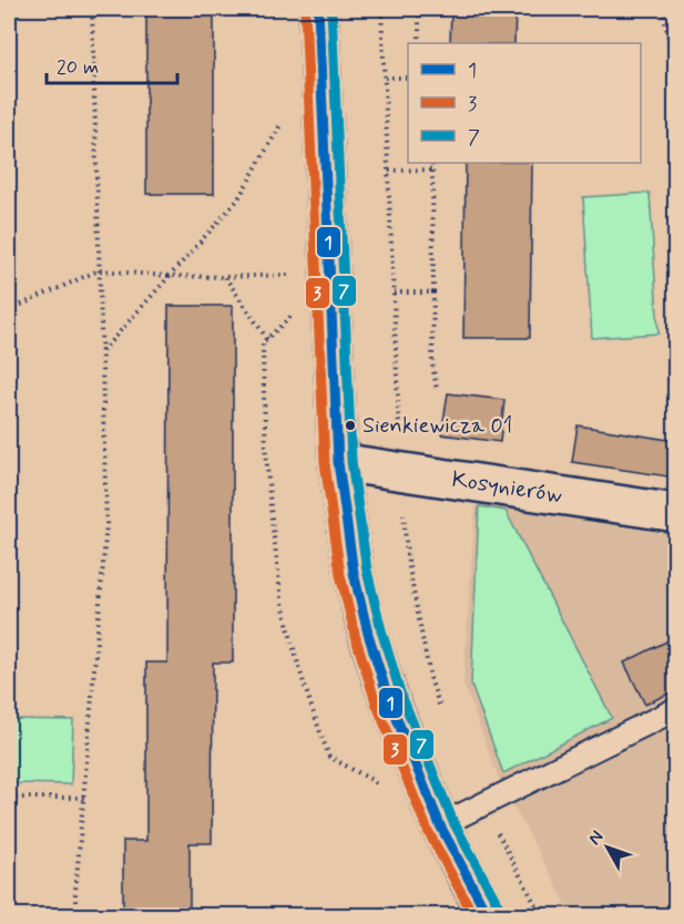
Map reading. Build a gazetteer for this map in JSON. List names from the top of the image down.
{
  "streets": {
    "street": ["Kosynierów"]
  },
  "places": ["Sienkiewicza 01"],
  "lines": ["transit line 1", "transit line 7", "transit line 3"],
  "legend": ["1", "3", "7"],
  "scale_bar": "20 m",
  "north": "top left"
}
